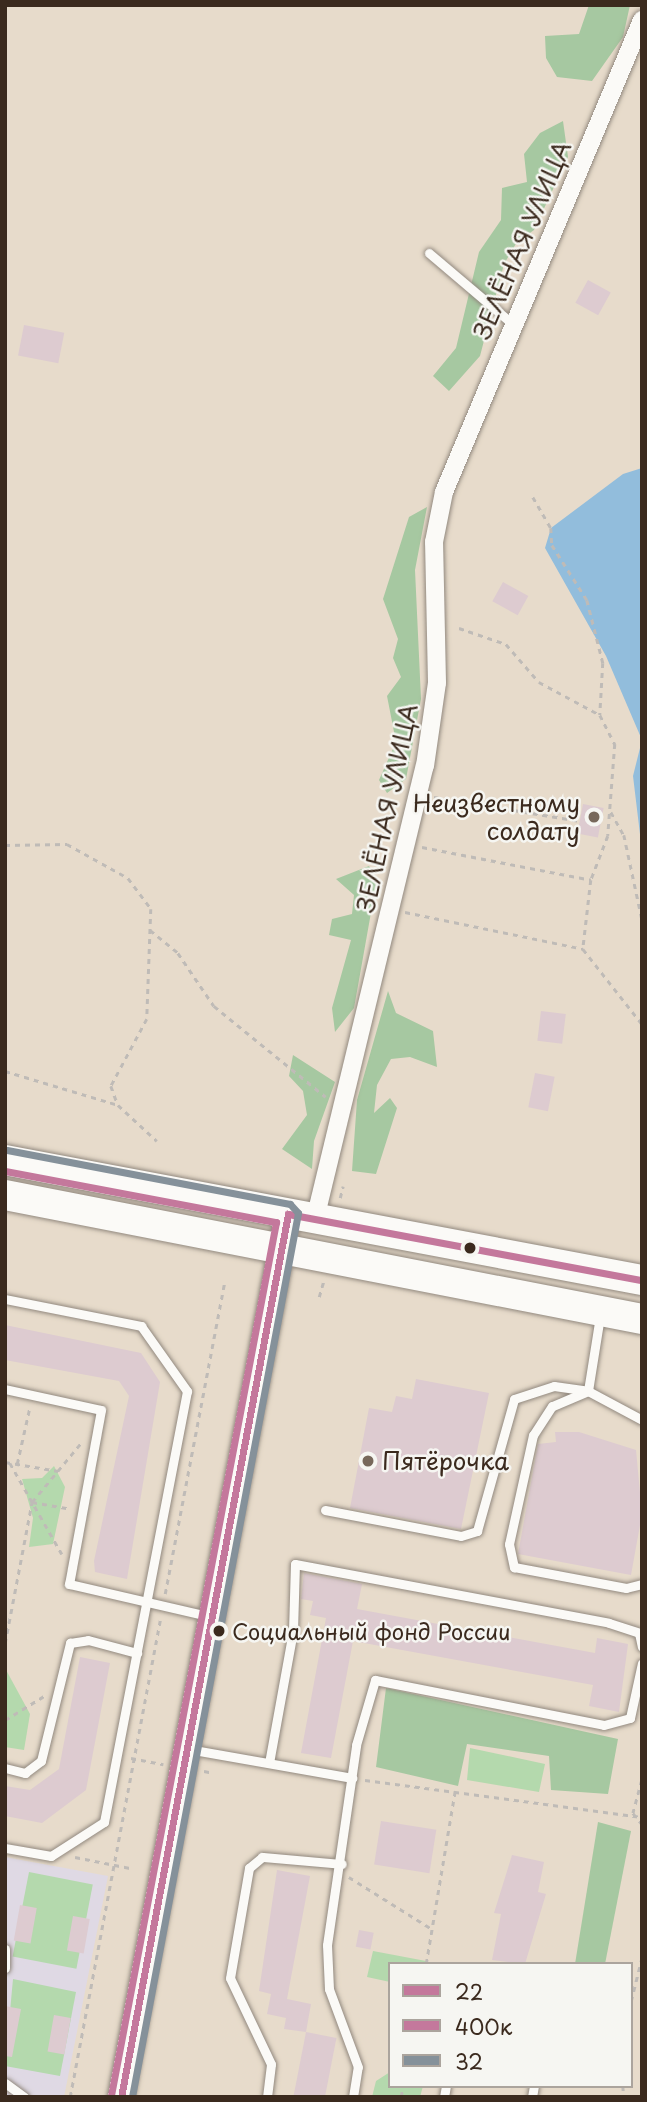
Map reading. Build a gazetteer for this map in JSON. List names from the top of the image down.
{
  "streets": {
    "street": ["ЗЕЛЁНАЯ УЛИЦА"]
  },
  "places": ["Неизвестному солдату", "Пятёрочка", "Социальный фонд России"],
  "lines": ["transit line 32", "transit line 400к", "transit line 22"],
  "legend": ["22", "400к", "32"]
}
